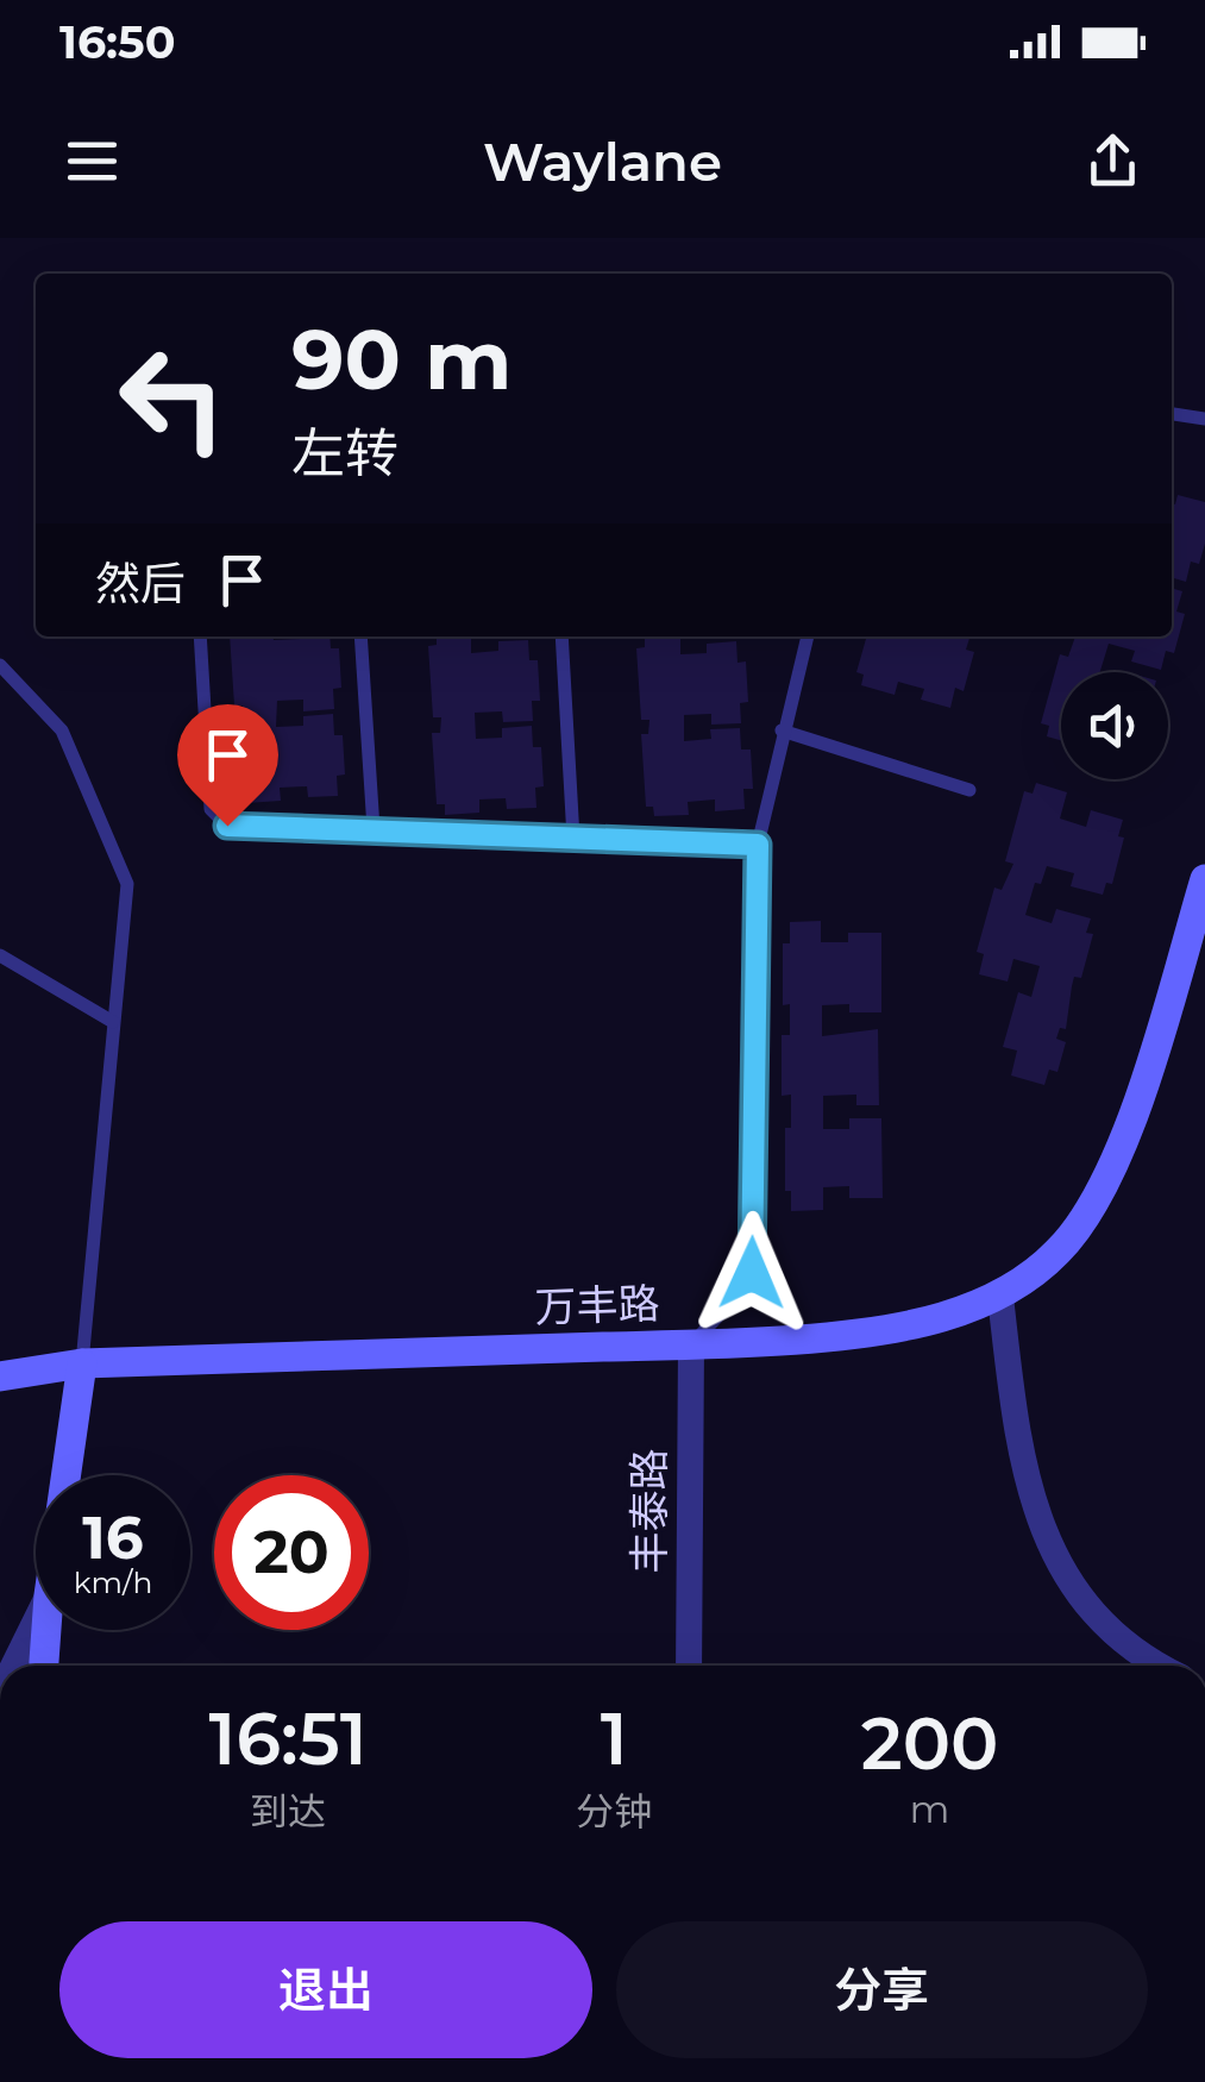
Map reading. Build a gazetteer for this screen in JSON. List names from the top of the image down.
{
  "streets": {
    "street": ["万丰路", "丰泰路"]
  },
  "crossings": [
    ["万丰路", "丰泰路"]
  ],
  "page": {
    "status": "16:50",
    "header": "Waylane",
    "turn": ["90 m", "左转"],
    "then": "然后",
    "speed": "16 km/h",
    "limit": "20",
    "eta": [
      "16:51",
      "到达",
      "1",
      "分钟",
      "200",
      "m"
    ],
    "buttons": ["退出", "分享"]
  }
}
